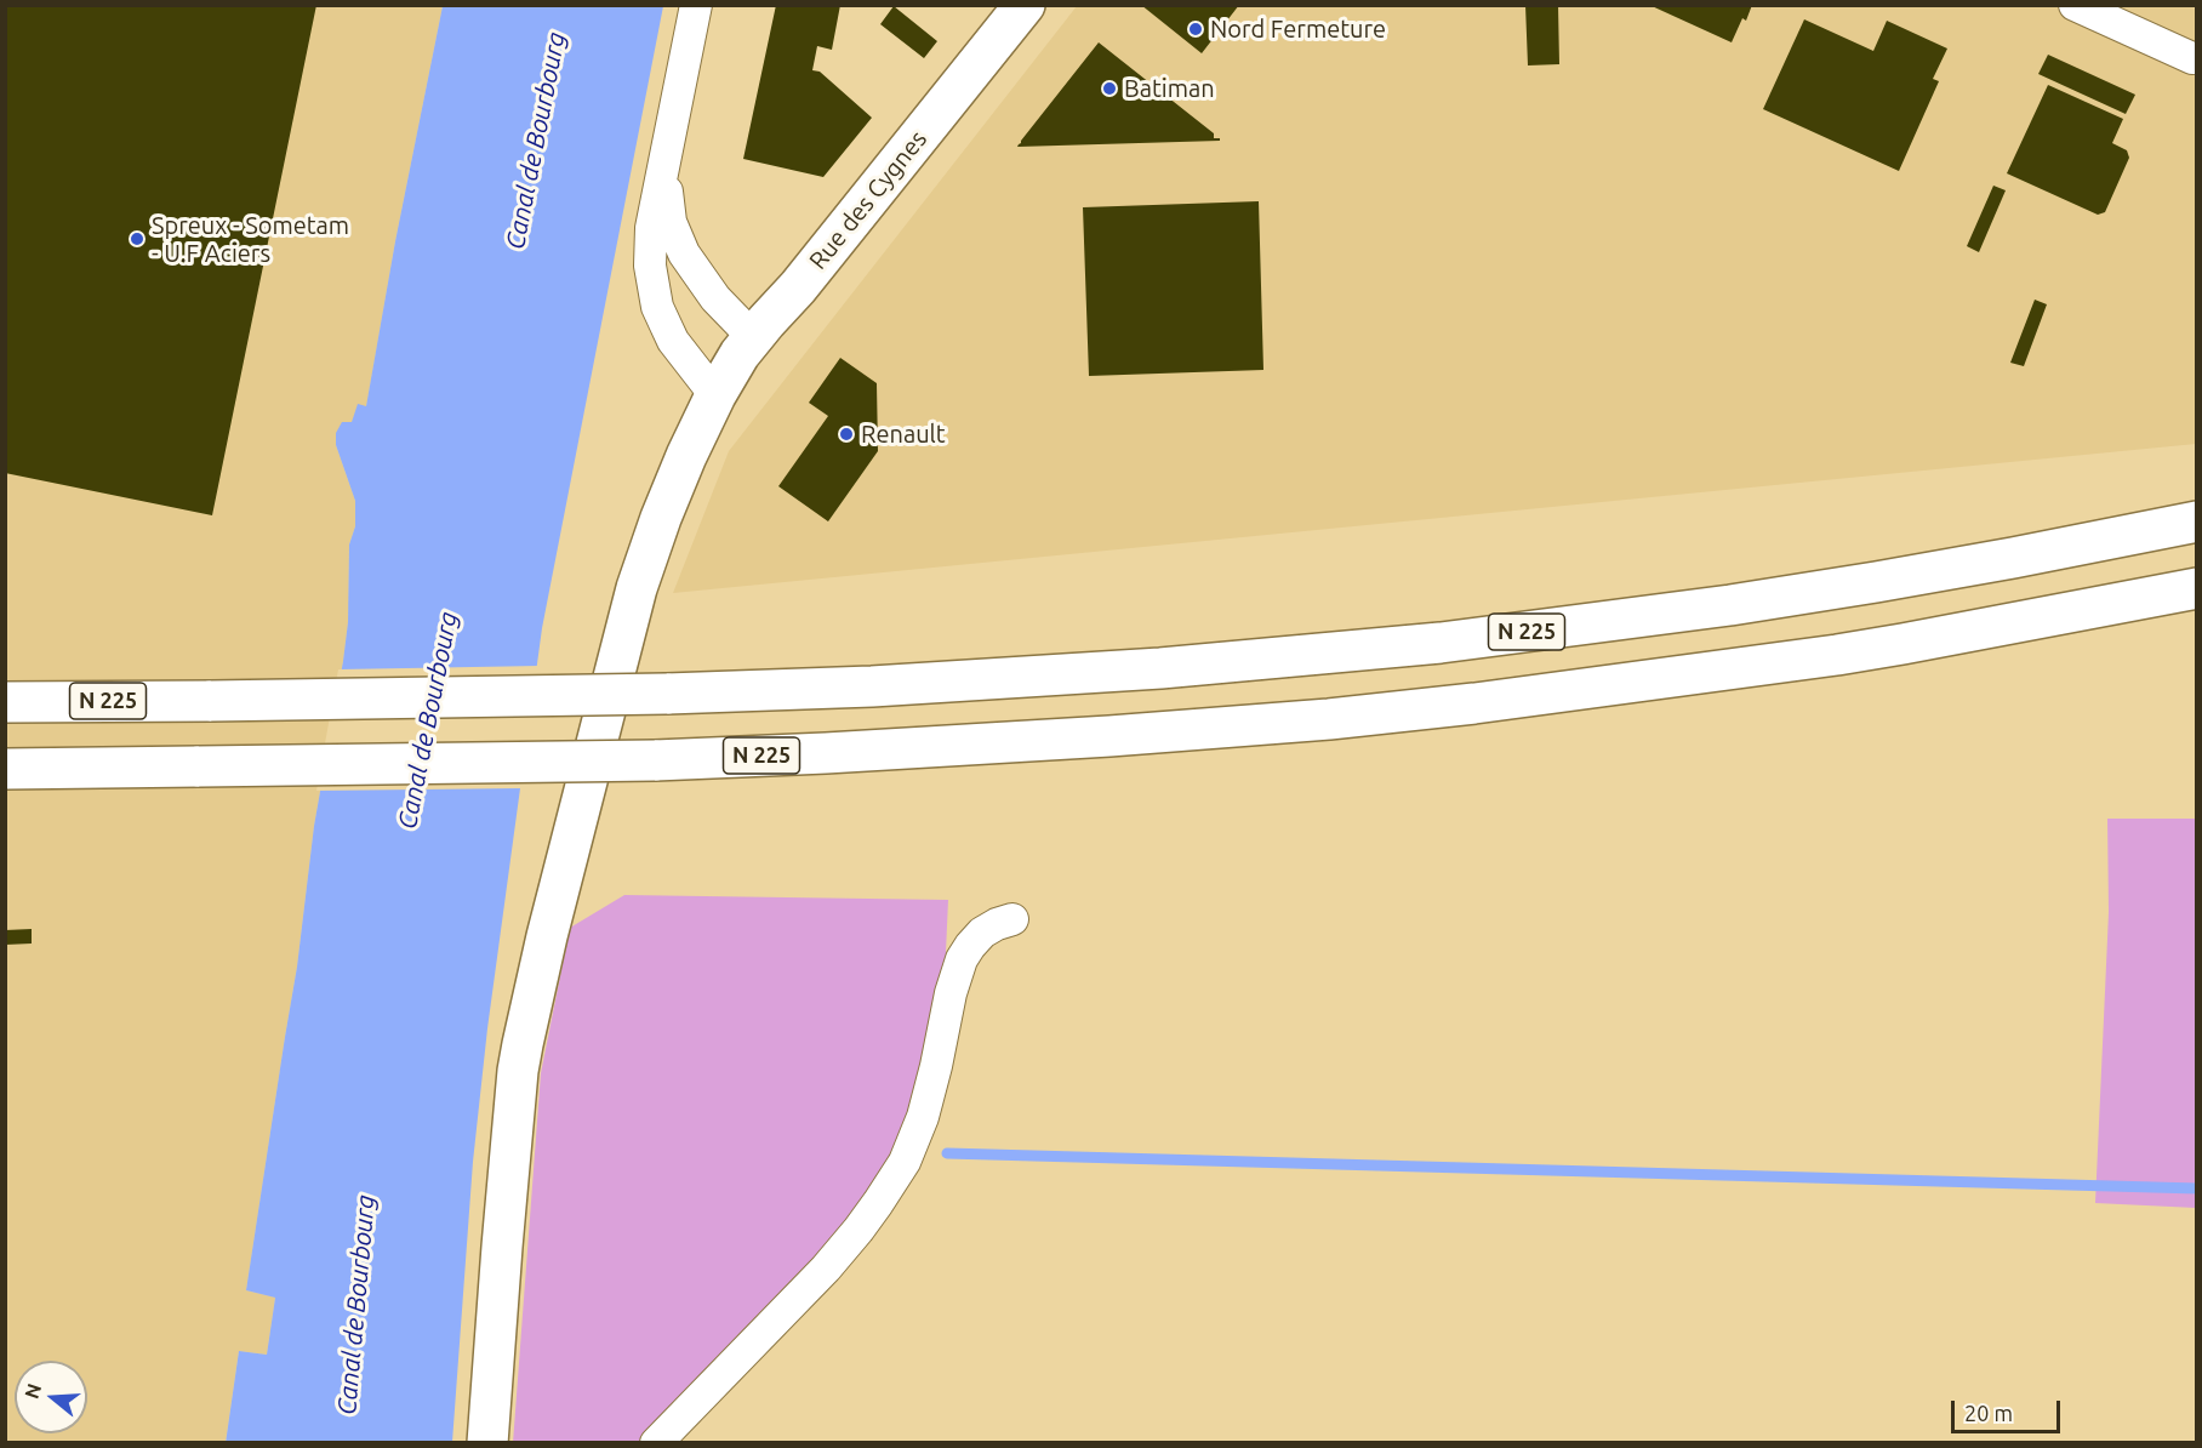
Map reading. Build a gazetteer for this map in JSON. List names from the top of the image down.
{
  "streets": {
    "main road": ["Rue des Cygnes", "N 225"]
  },
  "water": ["Canal de Bourbourg"],
  "places": [
    "Nord Fermeture",
    "Batiman",
    "Spreux - Sometam - U.F Aciers",
    "Renault"
  ],
  "scale_bar": "20 m",
  "north": "left"
}
